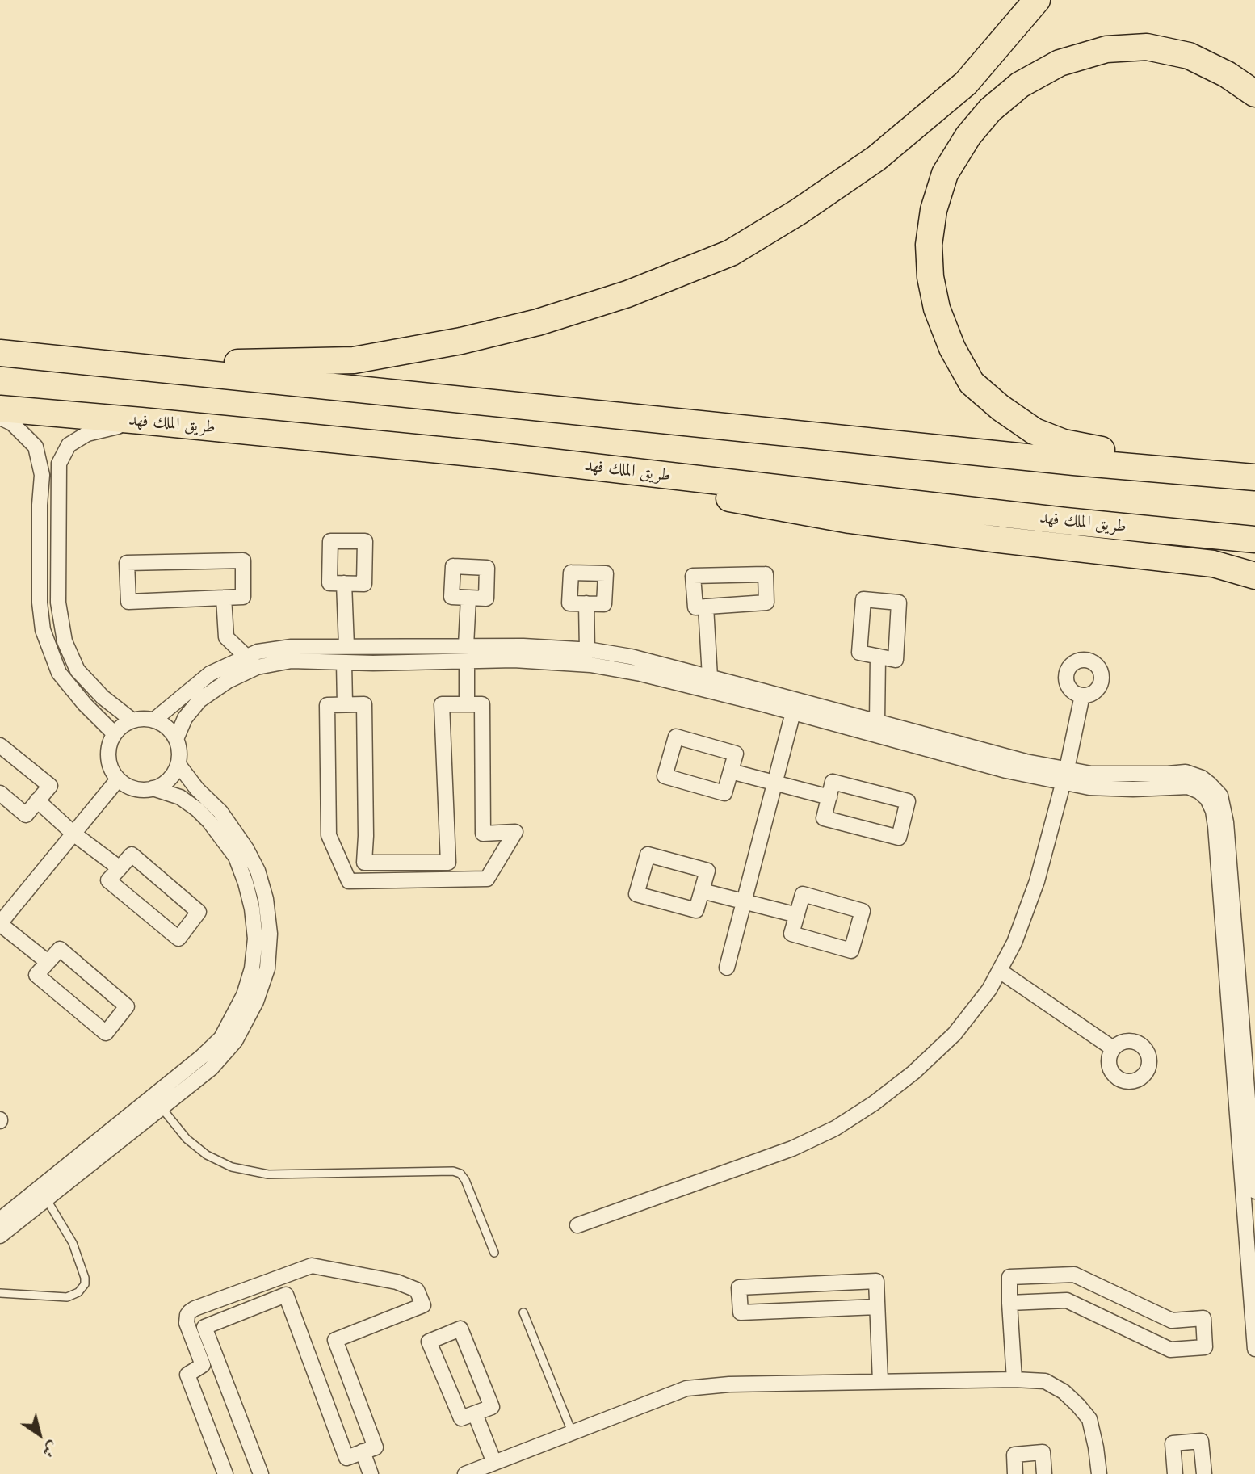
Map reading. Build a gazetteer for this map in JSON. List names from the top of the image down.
{
  "streets": {
    "highway": ["طريق الملك فهد"]
  },
  "north": "bottom right"
}
